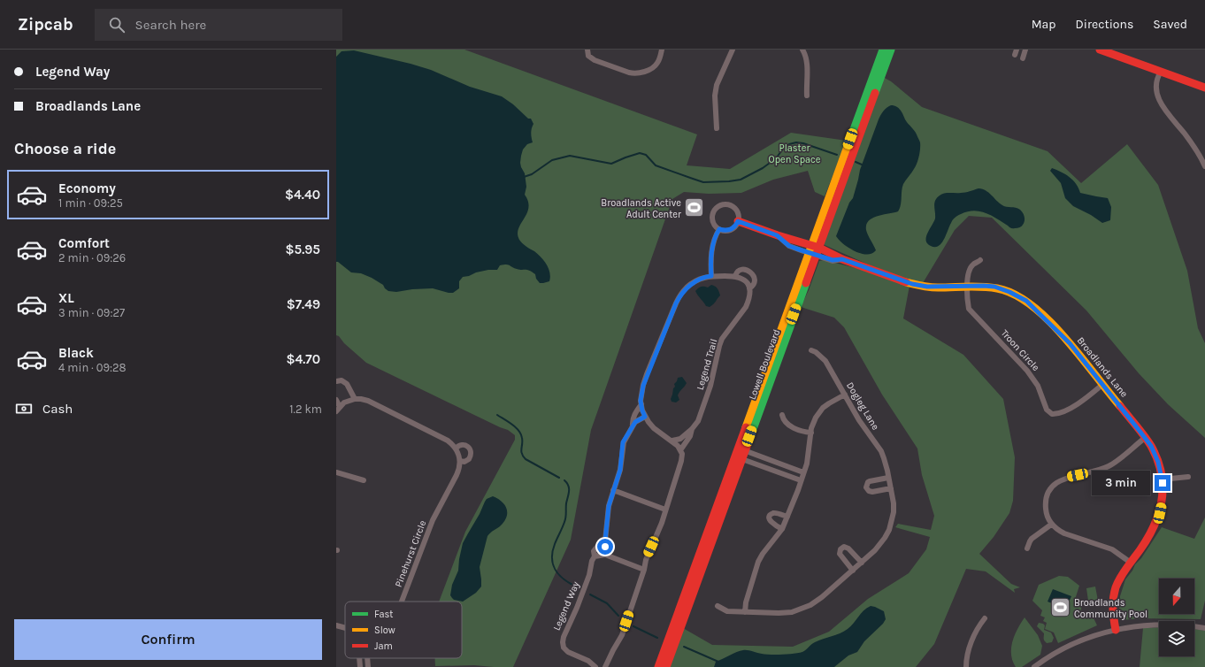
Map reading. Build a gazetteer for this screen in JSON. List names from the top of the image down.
{
  "streets": {
    "main road": ["Lowell Boulevard", "Broadlands Lane"],
    "street": [
      "Troon Circle",
      "Legend Trail",
      "Dogleg Lane",
      "Pinehurst Circle",
      "Legend Way"
    ]
  },
  "crossings": [
    ["Troon Circle", "Broadlands Lane"],
    ["Lowell Boulevard", "Broadlands Lane"]
  ],
  "parks": ["Plaster Open Space"],
  "places": {
    "sports": ["Broadlands Active Adult Center", "Broadlands Community Pool"]
  },
  "legend": ["Fast", "Slow", "Jam"],
  "north": "bottom",
  "page": {
    "header": "Zipcab",
    "search": "Search here",
    "nav": ["Map", "Directions", "Saved"],
    "banner": ["Legend Way", "Broadlands Lane"],
    "heading": "Choose a ride",
    "list": [
      {
        "name": "Economy",
        "note": "1 min · 09:25",
        "value": "$4.40"
      },
      {
        "name": "Comfort",
        "note": "2 min · 09:26",
        "value": "$5.95"
      },
      {
        "name": "XL",
        "note": "3 min · 09:27",
        "value": "$7.49"
      },
      {
        "name": "Black",
        "note": "4 min · 09:28",
        "value": "$4.70"
      }
    ],
    "pay": ["Cash", "1.2 km"],
    "bubble": "3 min",
    "buttons": "Confirm"
  }
}
